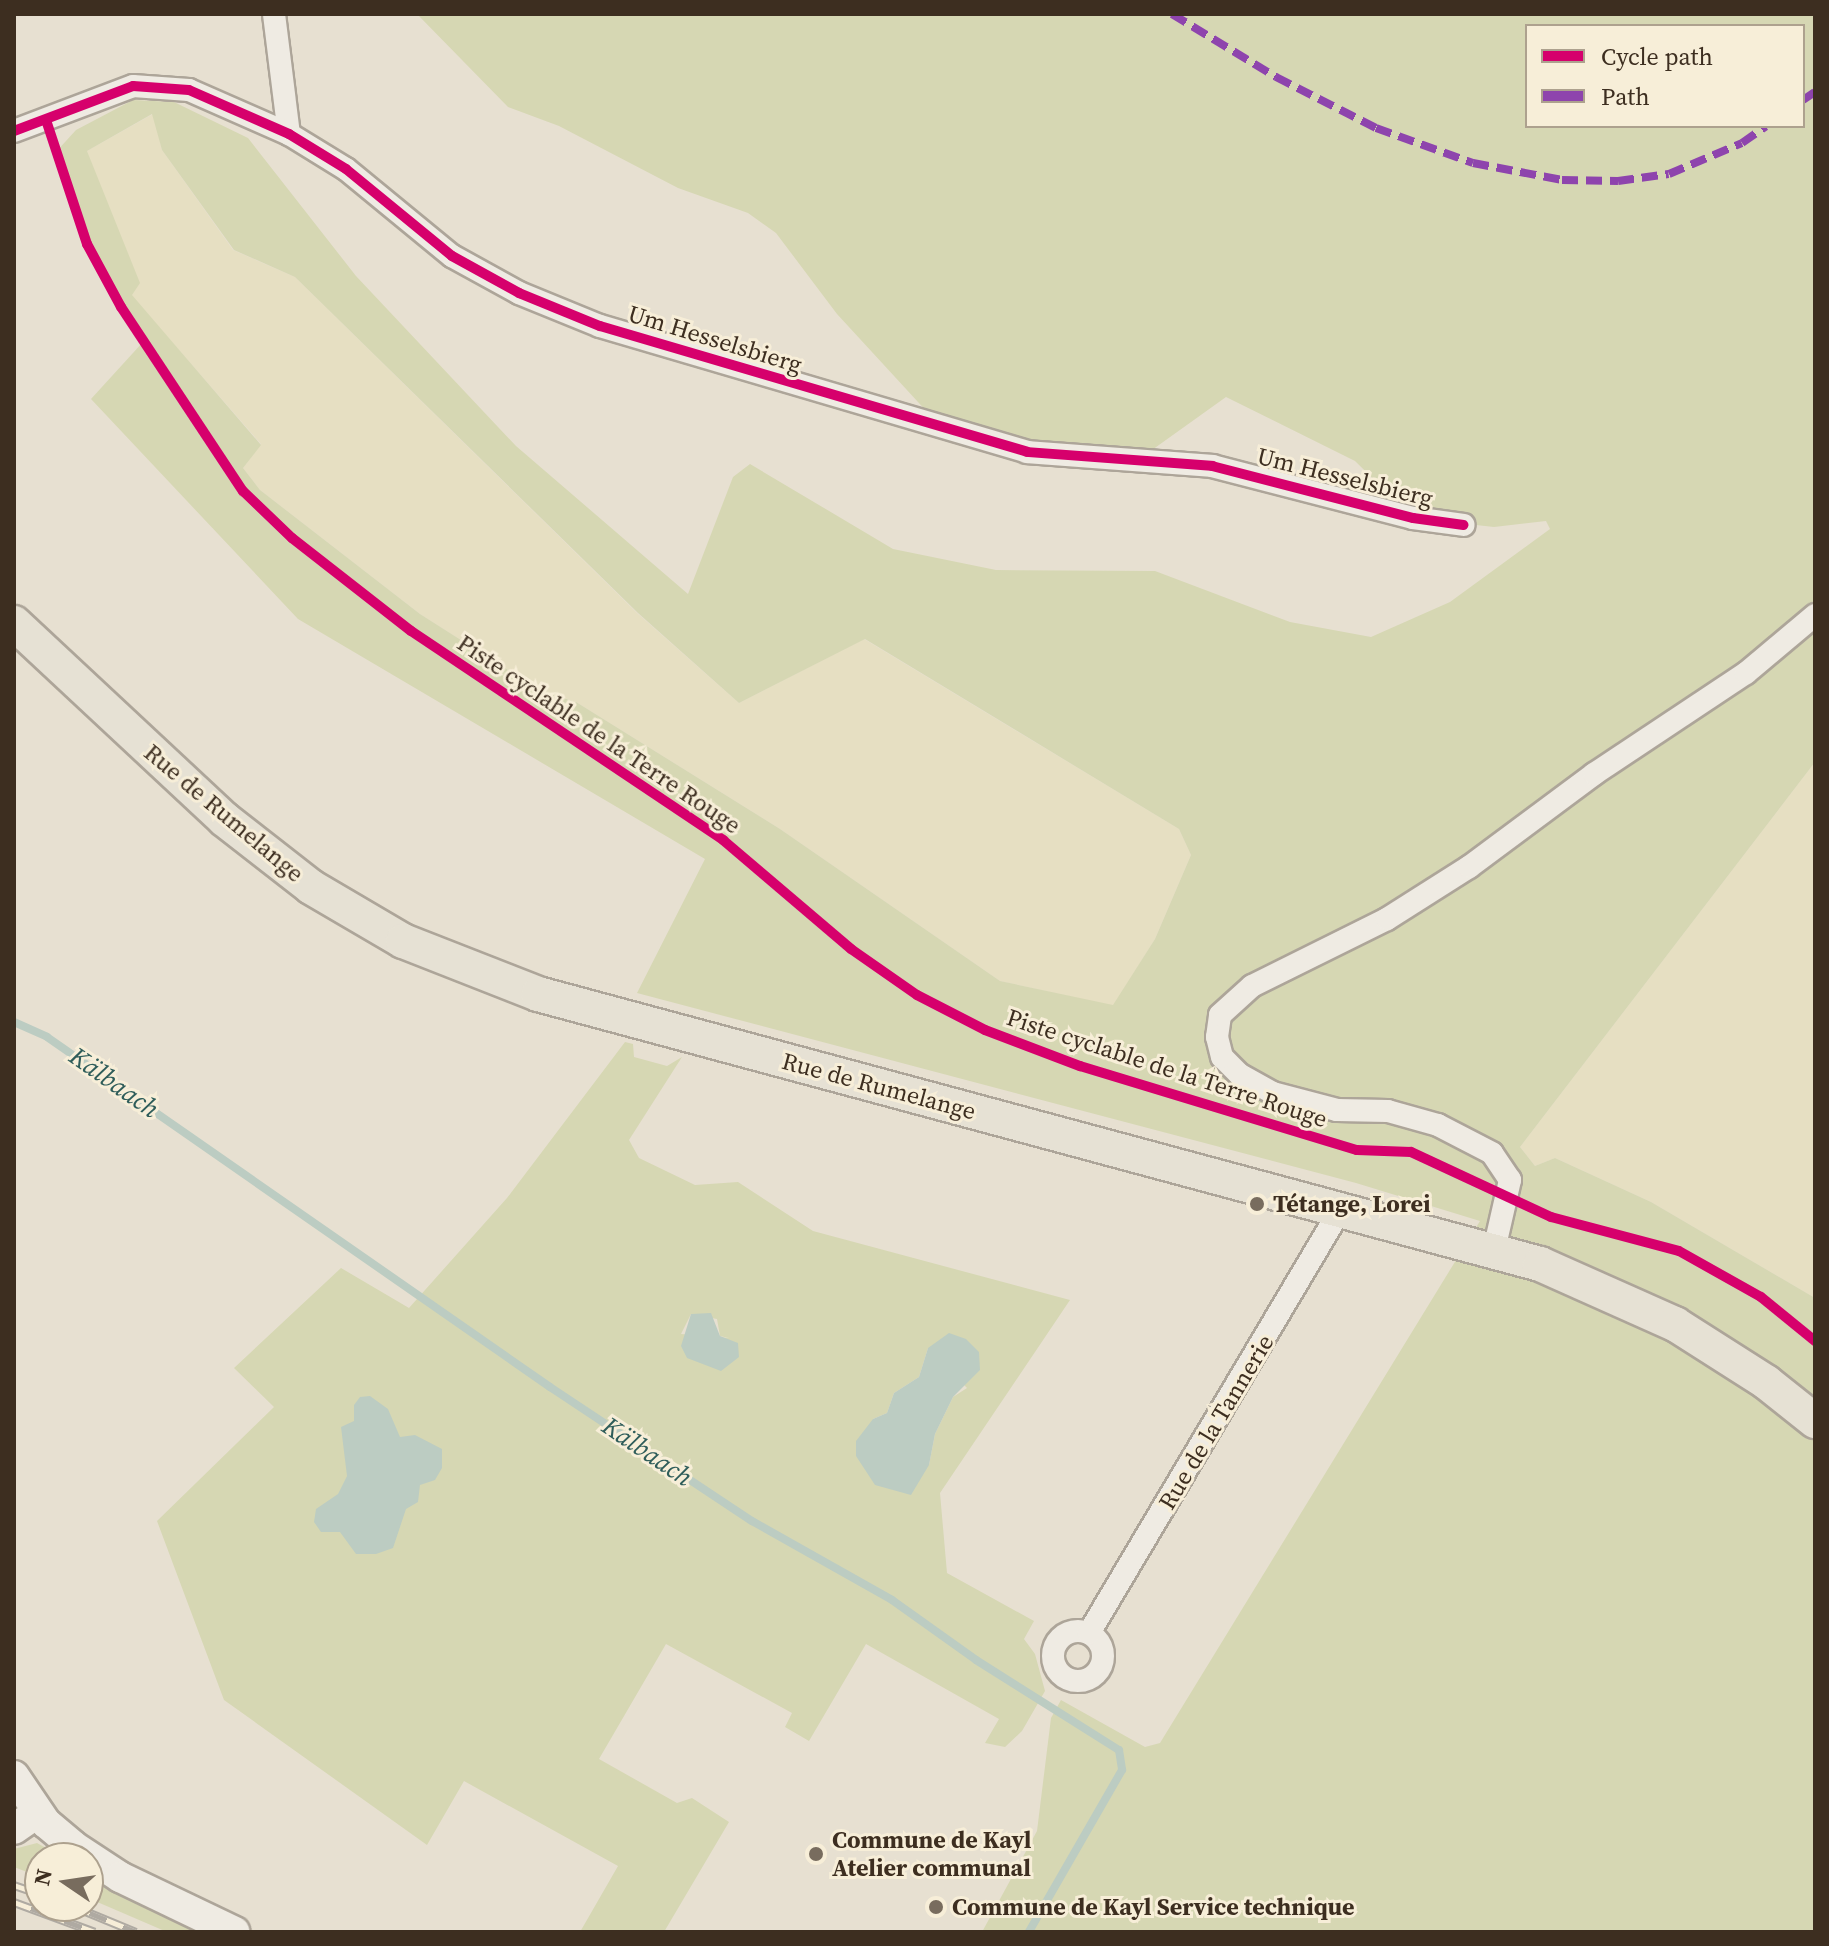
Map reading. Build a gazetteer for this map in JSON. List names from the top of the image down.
{
  "streets": {
    "main road": ["Rue de Rumelange"],
    "street": ["Um Hesselsbierg", "Rue de la Tannerie"],
    "cycle path": ["Piste cyclable de la Terre Rouge"]
  },
  "crossings": [
    ["Rue de Rumelange", "Rue de la Tannerie"]
  ],
  "water": ["Kälbaach"],
  "places": ["Tétange, Lorei", "Commune de Kayl Atelier communal", "Commune de Kayl Service technique"],
  "legend": ["Cycle path", "Path"],
  "north": "left"
}
